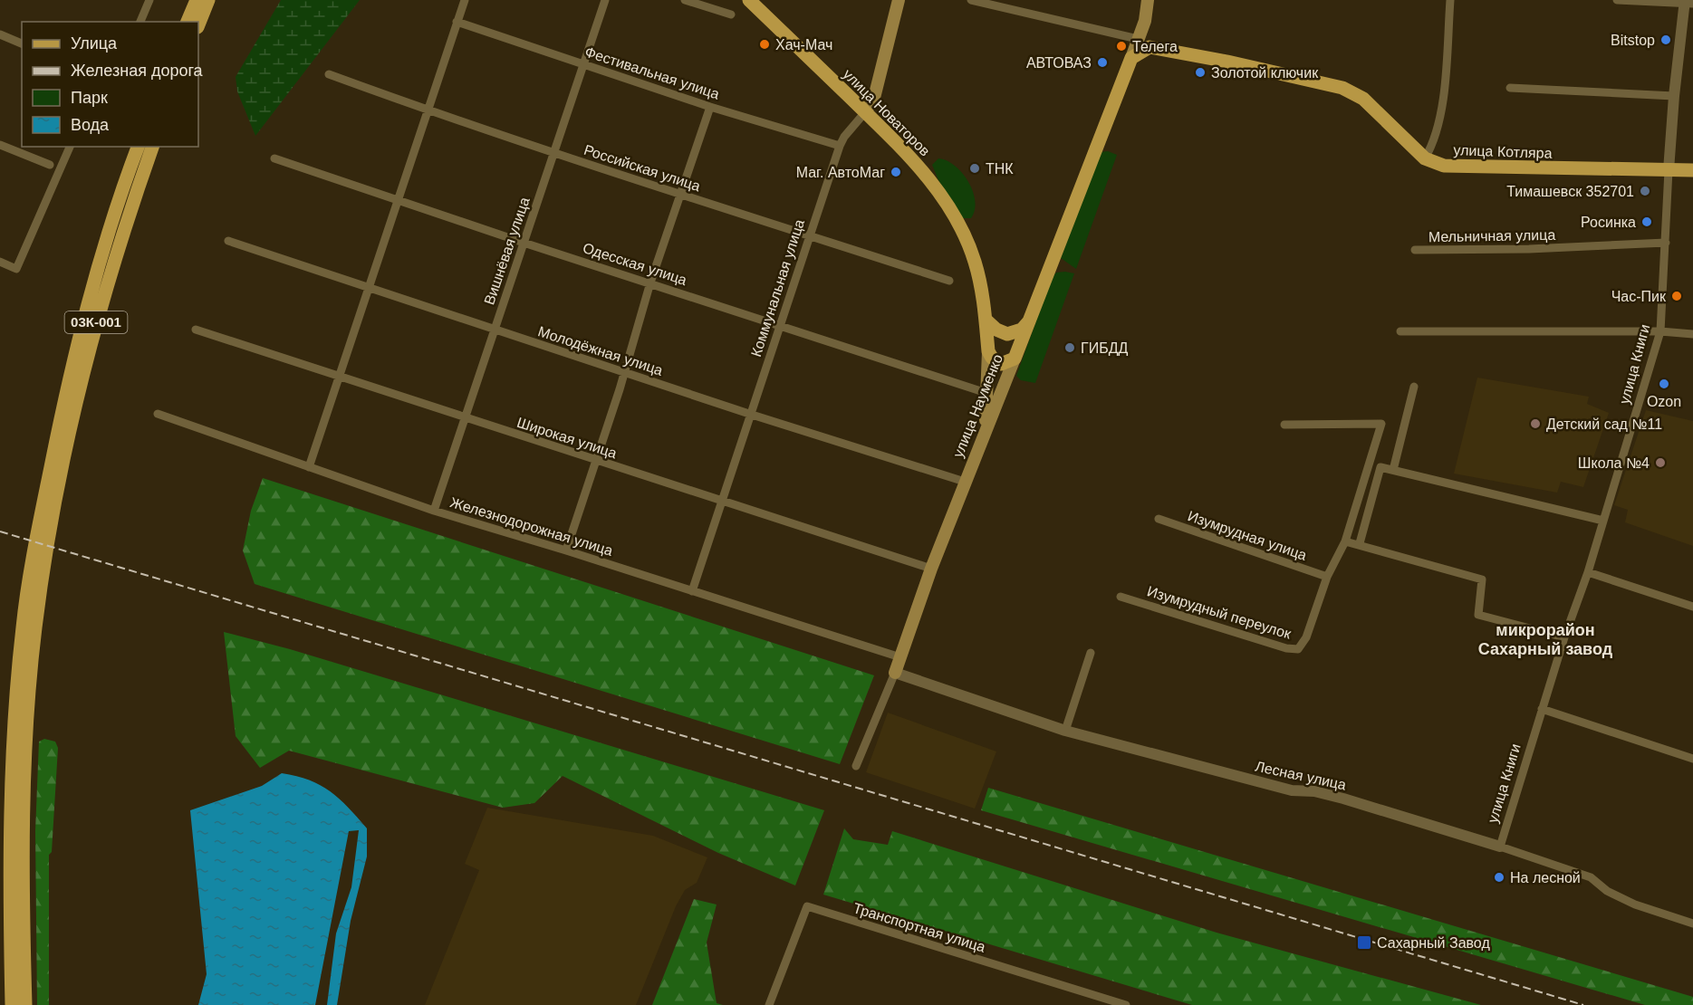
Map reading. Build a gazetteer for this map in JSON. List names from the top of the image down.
{
  "streets": {
    "main road": [
      "улица Новаторов",
      "улица Котляра",
      "Коммунальная улица",
      "03К-001",
      "улица Науменко"
    ],
    "street": [
      "Фестивальная улица",
      "Российская улица",
      "Мельничная улица",
      "Вишнёвая улица",
      "Одесская улица",
      "Молодёжная улица",
      "улица Книги",
      "Широкая улица",
      "Железнодорожная улица",
      "Изумрудная улица",
      "Изумрудный переулок",
      "Лесная улица",
      "Транспортная улица"
    ]
  },
  "crossings": [
    ["Фестивальная улица", "Вишнёвая улица"],
    ["Фестивальная улица", "Коммунальная улица"],
    ["улица Новаторов", "Одесская улица"],
    ["улица Новаторов", "Коммунальная улица"],
    ["улица Новаторов", "улица Науменко"],
    ["улица Котляра", "улица Книги"],
    ["Российская улица", "Вишнёвая улица"],
    ["Российская улица", "Коммунальная улица"],
    ["Мельничная улица", "улица Книги"],
    ["Вишнёвая улица", "Одесская улица"],
    ["Вишнёвая улица", "Молодёжная улица"],
    ["Вишнёвая улица", "Широкая улица"],
    ["Вишнёвая улица", "Железнодорожная улица"],
    ["Одесская улица", "Коммунальная улица"],
    ["Коммунальная улица", "Молодёжная улица"],
    ["Коммунальная улица", "Широкая улица"],
    ["Коммунальная улица", "Железнодорожная улица"],
    ["Молодёжная улица", "улица Науменко"],
    ["улица Книги", "Лесная улица"],
    ["улица Науменко", "Широкая улица"],
    ["улица Науменко", "Железнодорожная улица"],
    ["улица Науменко", "Лесная улица"],
    ["Изумрудная улица", "Изумрудный переулок"]
  ],
  "districts": ["микрорайон Сахарный завод"],
  "places": {
    "other": [
      "Bitstop",
      "Хач-Мач",
      "Телега",
      "АВТОВАЗ",
      "Золотой ключик",
      "ТНК",
      "Маг. АвтоМаг",
      "Тимашевск 352701",
      "Росинка",
      "Час-Пик",
      "ГИБДД",
      "Ozon",
      "Детский сад №11",
      "Школа №4",
      "На лесной"
    ],
    "transit": ["Сахарный Завод"]
  },
  "legend": [
    "Улица",
    "Железная дорога",
    "Парк",
    "Вода"
  ]
}
